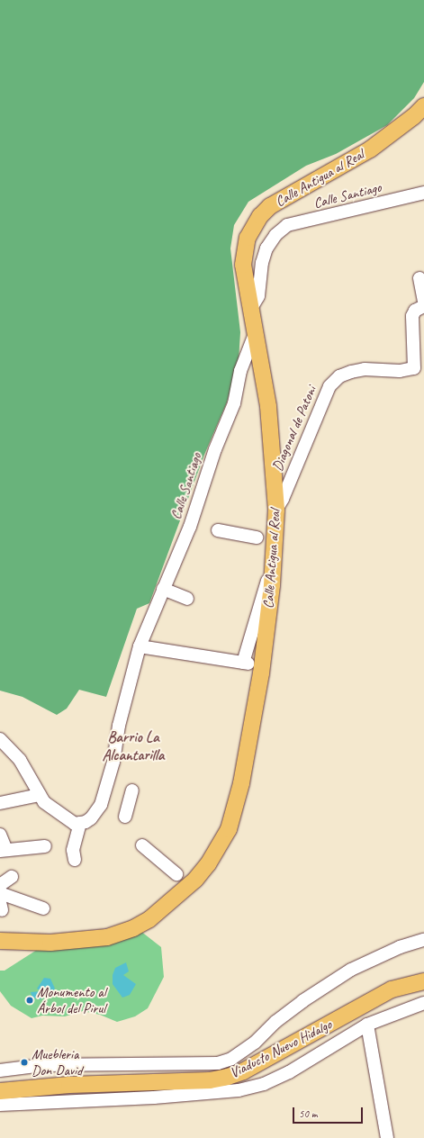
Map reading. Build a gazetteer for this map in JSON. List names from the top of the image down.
{
  "streets": {
    "main road": ["Calle Antigua al Real", "Viaducto Nuevo Hidalgo"],
    "street": ["Calle Santiago", "Diagonal de Patoni"]
  },
  "crossings": [
    ["Calle Antigua al Real", "Calle Santiago"],
    ["Calle Antigua al Real", "Diagonal de Patoni"]
  ],
  "districts": ["Barrio La Alcantarilla"],
  "places": ["Monumento al Árbol del Pirul", "Muebleria Don David"],
  "scale_bar": "50 m"
}
